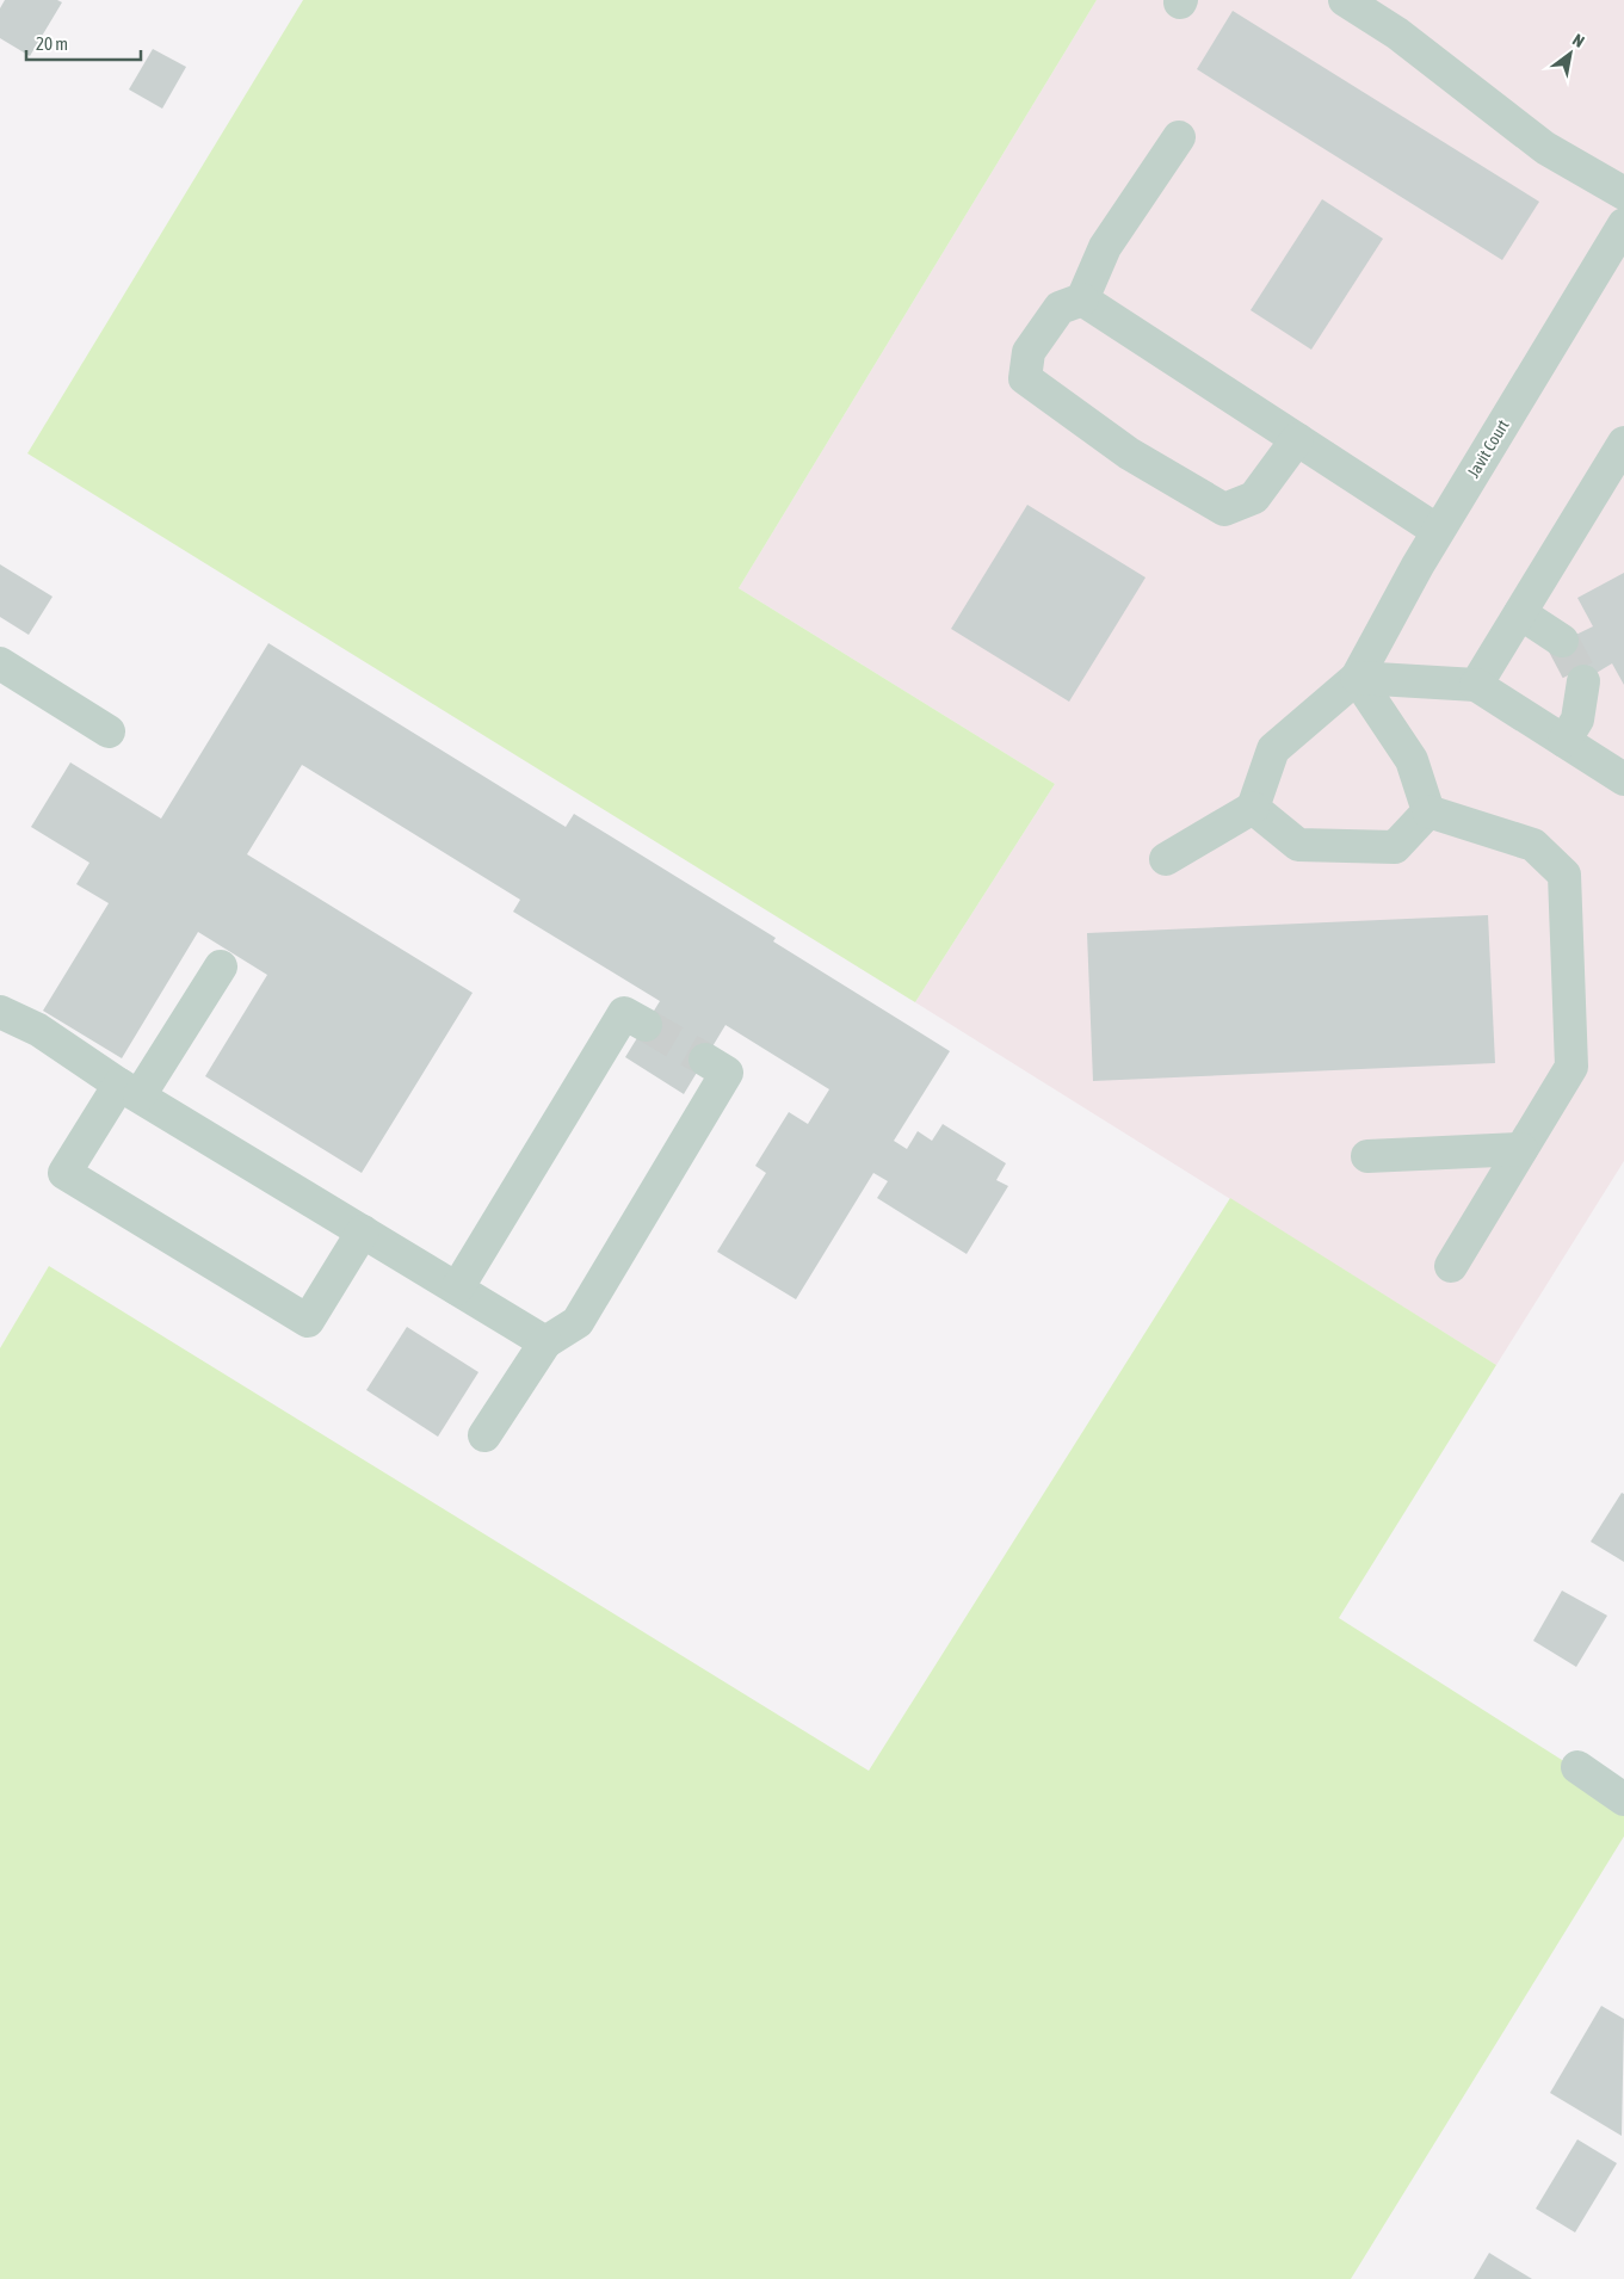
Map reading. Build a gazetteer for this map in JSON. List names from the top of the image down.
{
  "streets": {
    "street": ["Javit Court"]
  },
  "scale_bar": "20 m",
  "north": "top right"
}
